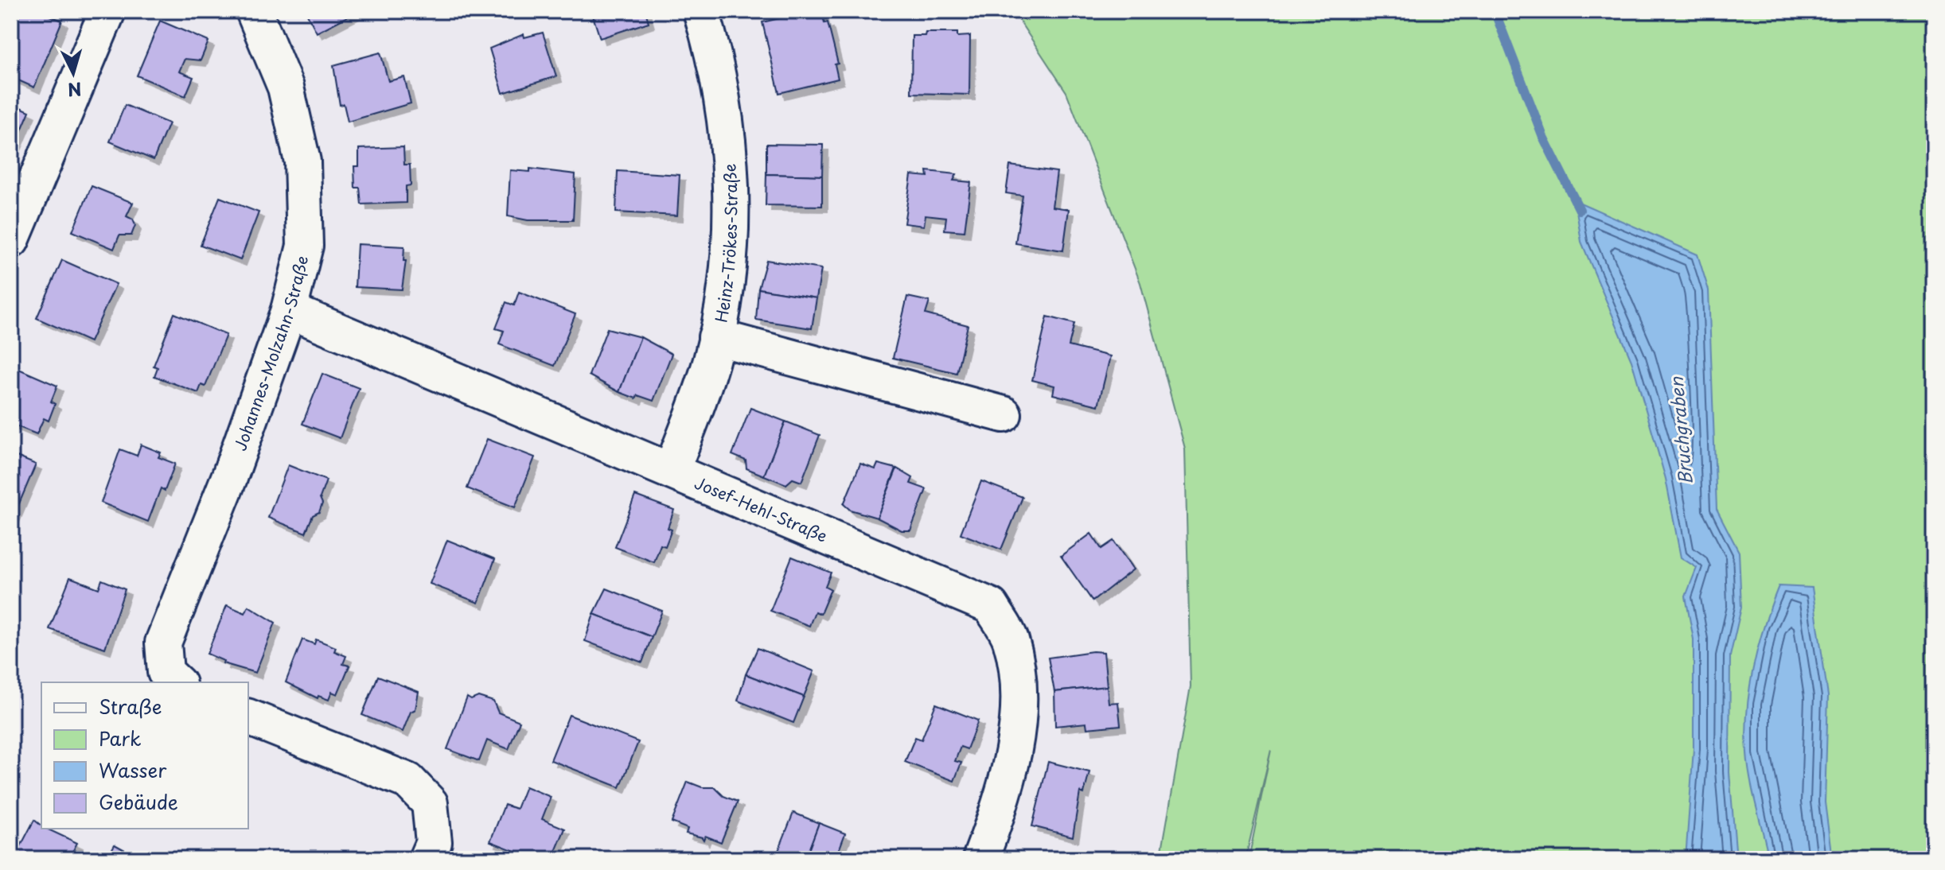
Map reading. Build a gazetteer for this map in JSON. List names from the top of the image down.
{
  "streets": {
    "street": ["Heinz-Trökes-Straße", "Johannes-Molzahn-Straße", "Josef-Hehl-Straße"]
  },
  "crossings": [
    ["Heinz-Trökes-Straße", "Josef-Hehl-Straße"],
    ["Johannes-Molzahn-Straße", "Josef-Hehl-Straße"]
  ],
  "water": ["Bruchgraben"],
  "legend": [
    "Straße",
    "Park",
    "Wasser",
    "Gebäude"
  ],
  "north": "bottom"
}
